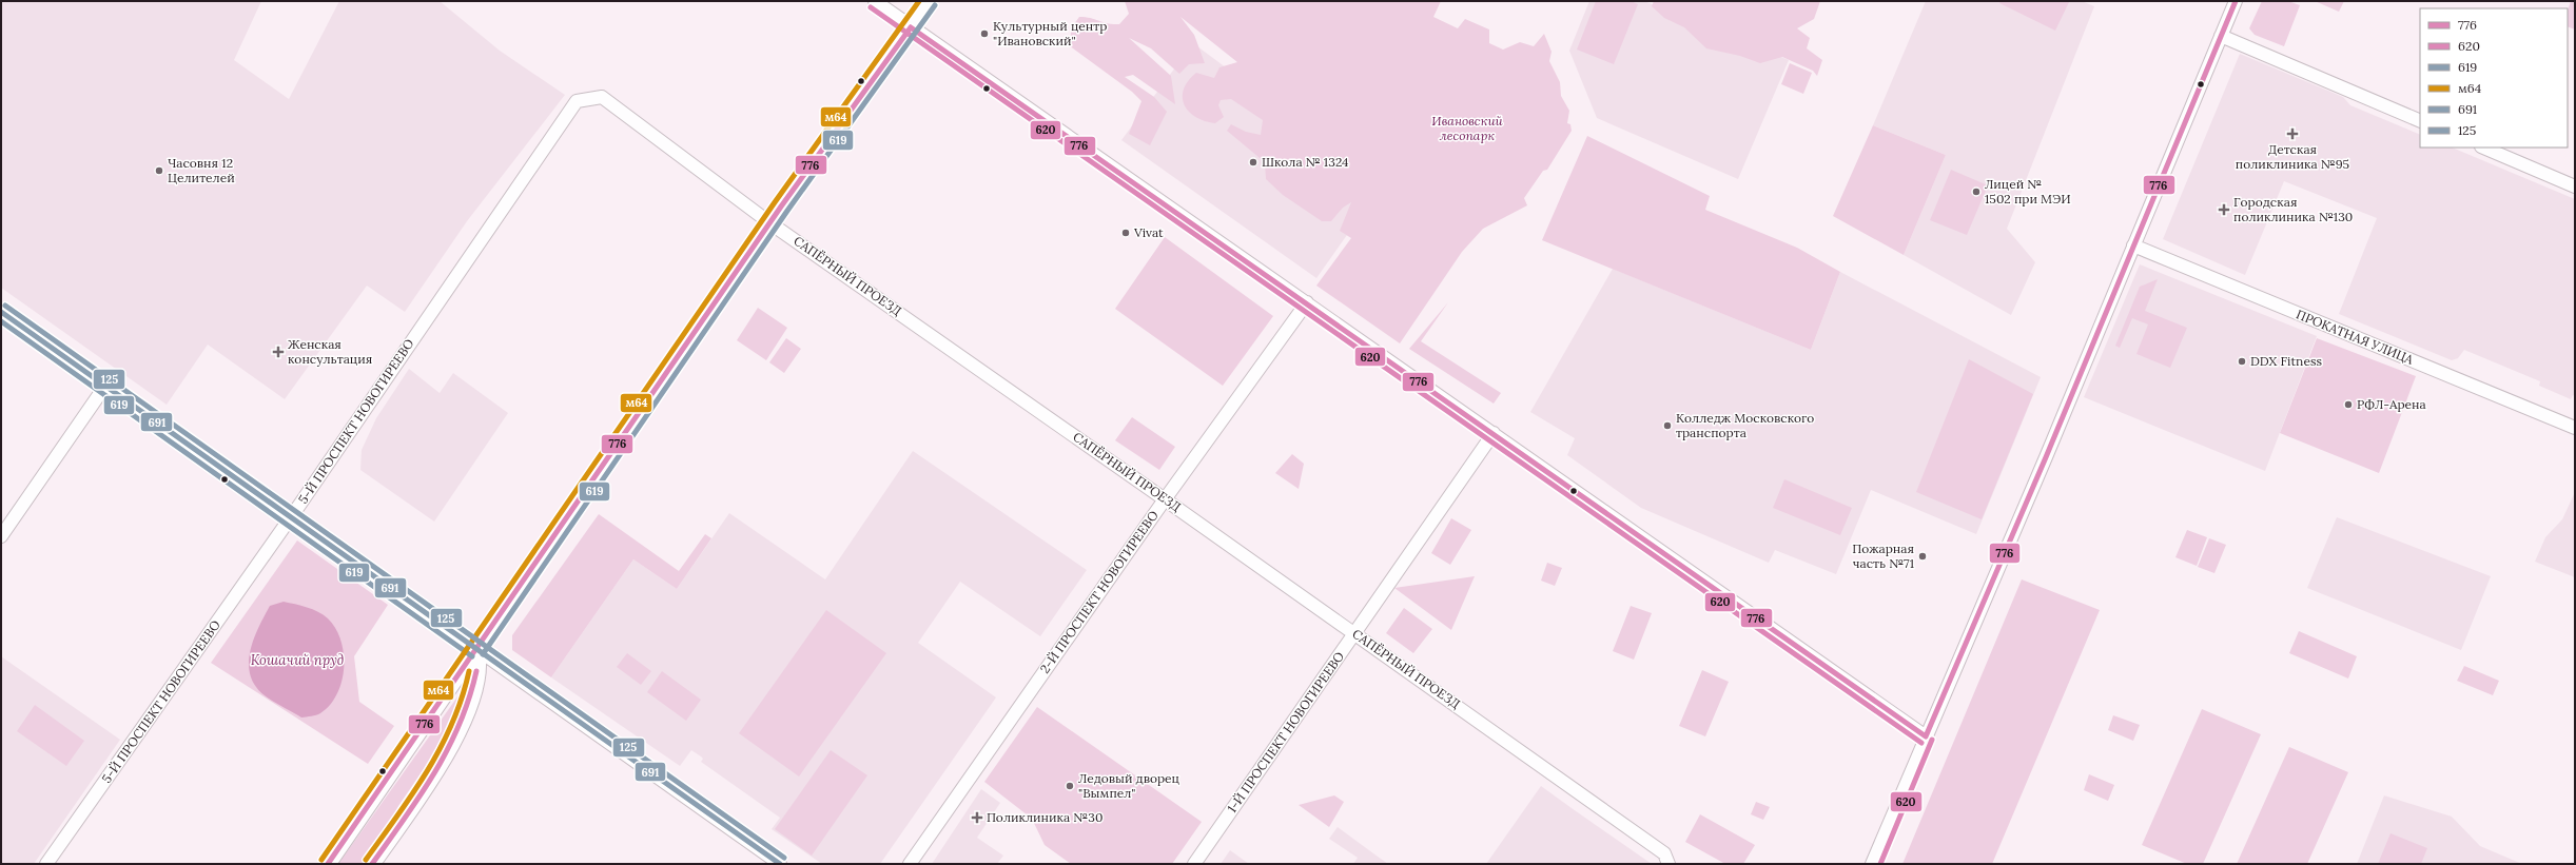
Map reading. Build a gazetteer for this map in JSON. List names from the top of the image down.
{
  "streets": {
    "street": [
      "САПЁРНЫЙ ПРОЕЗД",
      "ПРОКАТНАЯ УЛИЦА",
      "5-Й ПРОСПЕКТ НОВОГИРЕЕВО",
      "2-Й ПРОСПЕКТ НОВОГИРЕЕВО",
      "1-Й ПРОСПЕКТ НОВОГИРЕЕВО"
    ]
  },
  "crossings": [
    ["САПЁРНЫЙ ПРОЕЗД", "5-Й ПРОСПЕКТ НОВОГИРЕЕВО"],
    ["САПЁРНЫЙ ПРОЕЗД", "2-Й ПРОСПЕКТ НОВОГИРЕЕВО"],
    ["САПЁРНЫЙ ПРОЕЗД", "1-Й ПРОСПЕКТ НОВОГИРЕЕВО"]
  ],
  "water": ["Кошачий пруд"],
  "parks": ["Ивановский лесопарк"],
  "places": {
    "other": [
      "Культурный центр \"Ивановский\"",
      "Школа № 1324",
      "Часовня 12 Целителей",
      "Лицей № 1502 при МЭИ",
      "Vivat",
      "DDX Fitness",
      "РФЛ-Арена",
      "Колледж Московского транспорта",
      "Пожарная часть №71",
      "Ледовый дворец \"Вымпел\""
    ],
    "health": [
      "Детская поликлиника №95",
      "Городская поликлиника №130",
      "Женская консультация",
      "Поликлиника №30"
    ]
  },
  "lines": [
    "transit line 776",
    "transit line м64",
    "transit line 619",
    "transit line 620",
    "transit line 125",
    "transit line 691"
  ],
  "legend": [
    "776",
    "620",
    "619",
    "м64",
    "691",
    "125"
  ]
}
